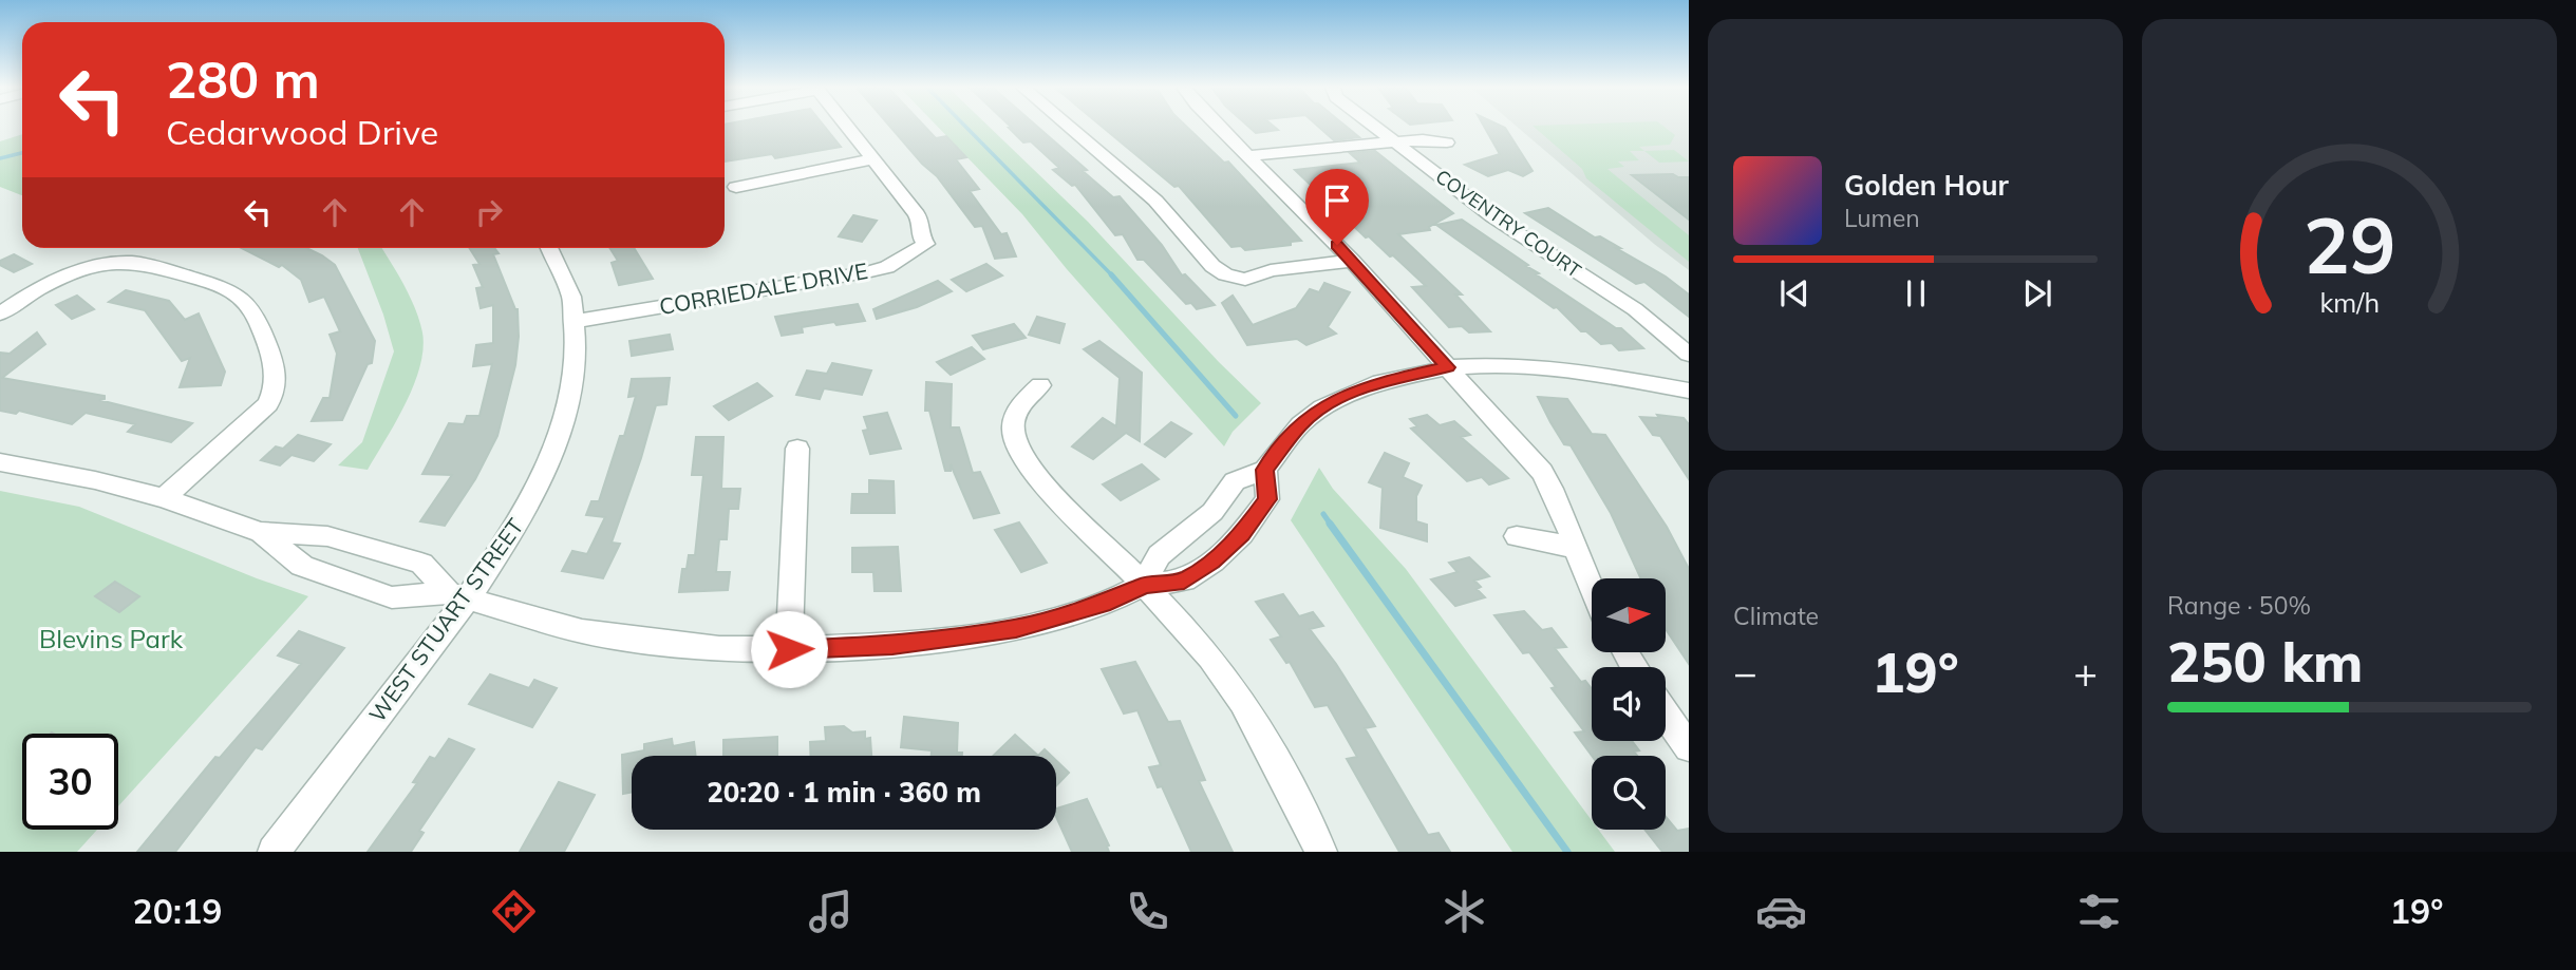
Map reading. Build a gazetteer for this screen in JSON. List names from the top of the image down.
{
  "streets": {
    "street": ["COVENTRY COURT", "CORRIEDALE DRIVE", "WEST STUART STREET"]
  },
  "crossings": [
    ["CORRIEDALE DRIVE", "WEST STUART STREET"]
  ],
  "parks": ["Blevins Park"],
  "north": "right",
  "page": {
    "turn": ["280 m", "Cedarwood Drive"],
    "song": ["Golden Hour", "Lumen"],
    "tile": [
      "Climate",
      ["Range · 50%", "250 km"]
    ],
    "heat": ["−", "19°", "+"],
    "limit": "30",
    "trip": "20:20 · 1 min · 360 m",
    "tabs": ["20:19", "19°"],
    "gauge": ["29", "km/h"]
  }
}
